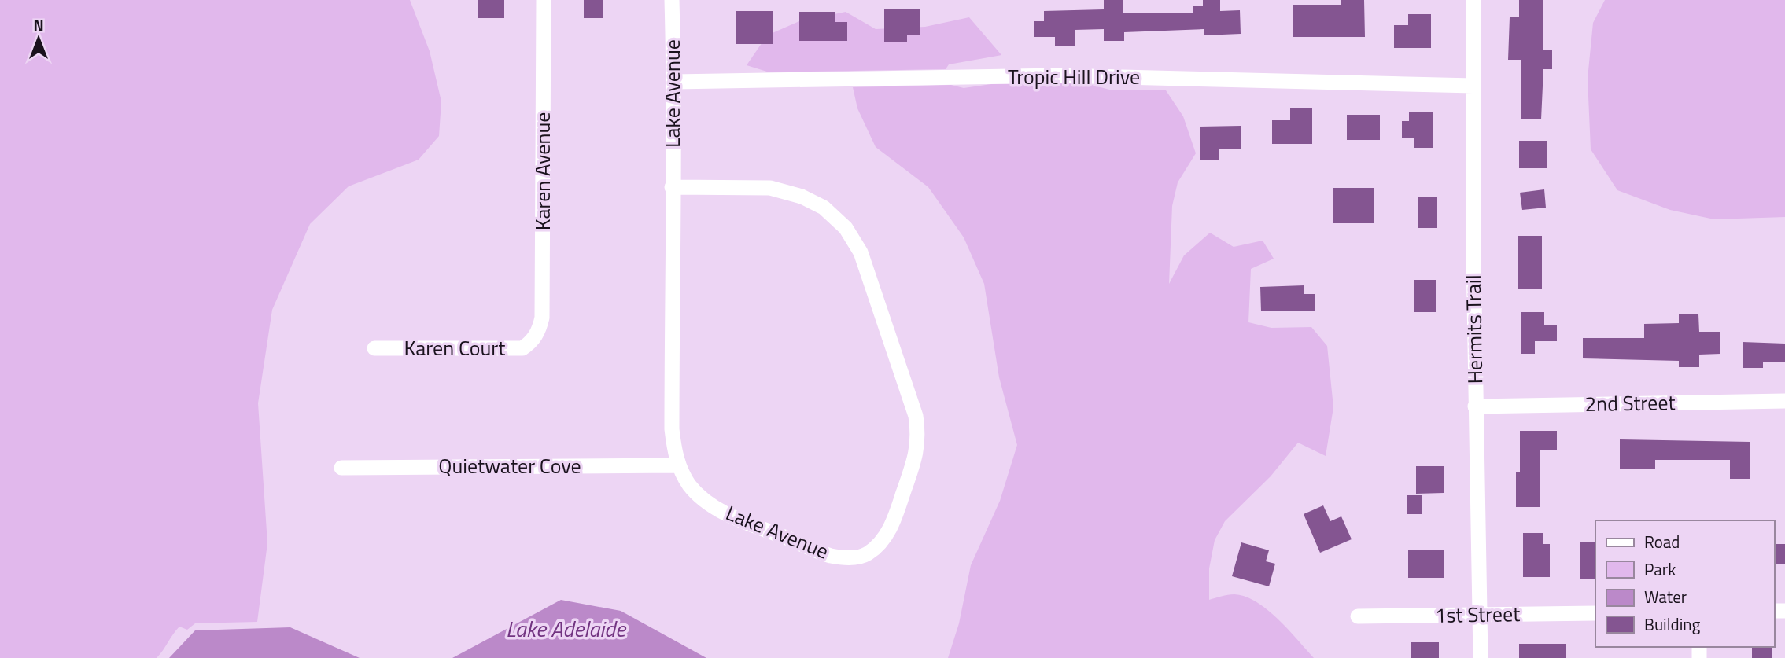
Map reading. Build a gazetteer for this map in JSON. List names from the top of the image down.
{
  "streets": {
    "street": [
      "Tropic Hill Drive",
      "Lake Avenue",
      "Karen Avenue",
      "Hermits Trail",
      "Karen Court",
      "2nd Street",
      "Quietwater Cove",
      "1st Street"
    ]
  },
  "crossings": [
    ["Tropic Hill Drive", "Lake Avenue"],
    ["Tropic Hill Drive", "Hermits Trail"],
    ["Lake Avenue", "Quietwater Cove"],
    ["Karen Avenue", "Karen Court"],
    ["Hermits Trail", "2nd Street"],
    ["Hermits Trail", "1st Street"]
  ],
  "water": ["Lake Adelaide"],
  "legend": [
    "Road",
    "Park",
    "Water",
    "Building"
  ],
  "north": "top"
}
